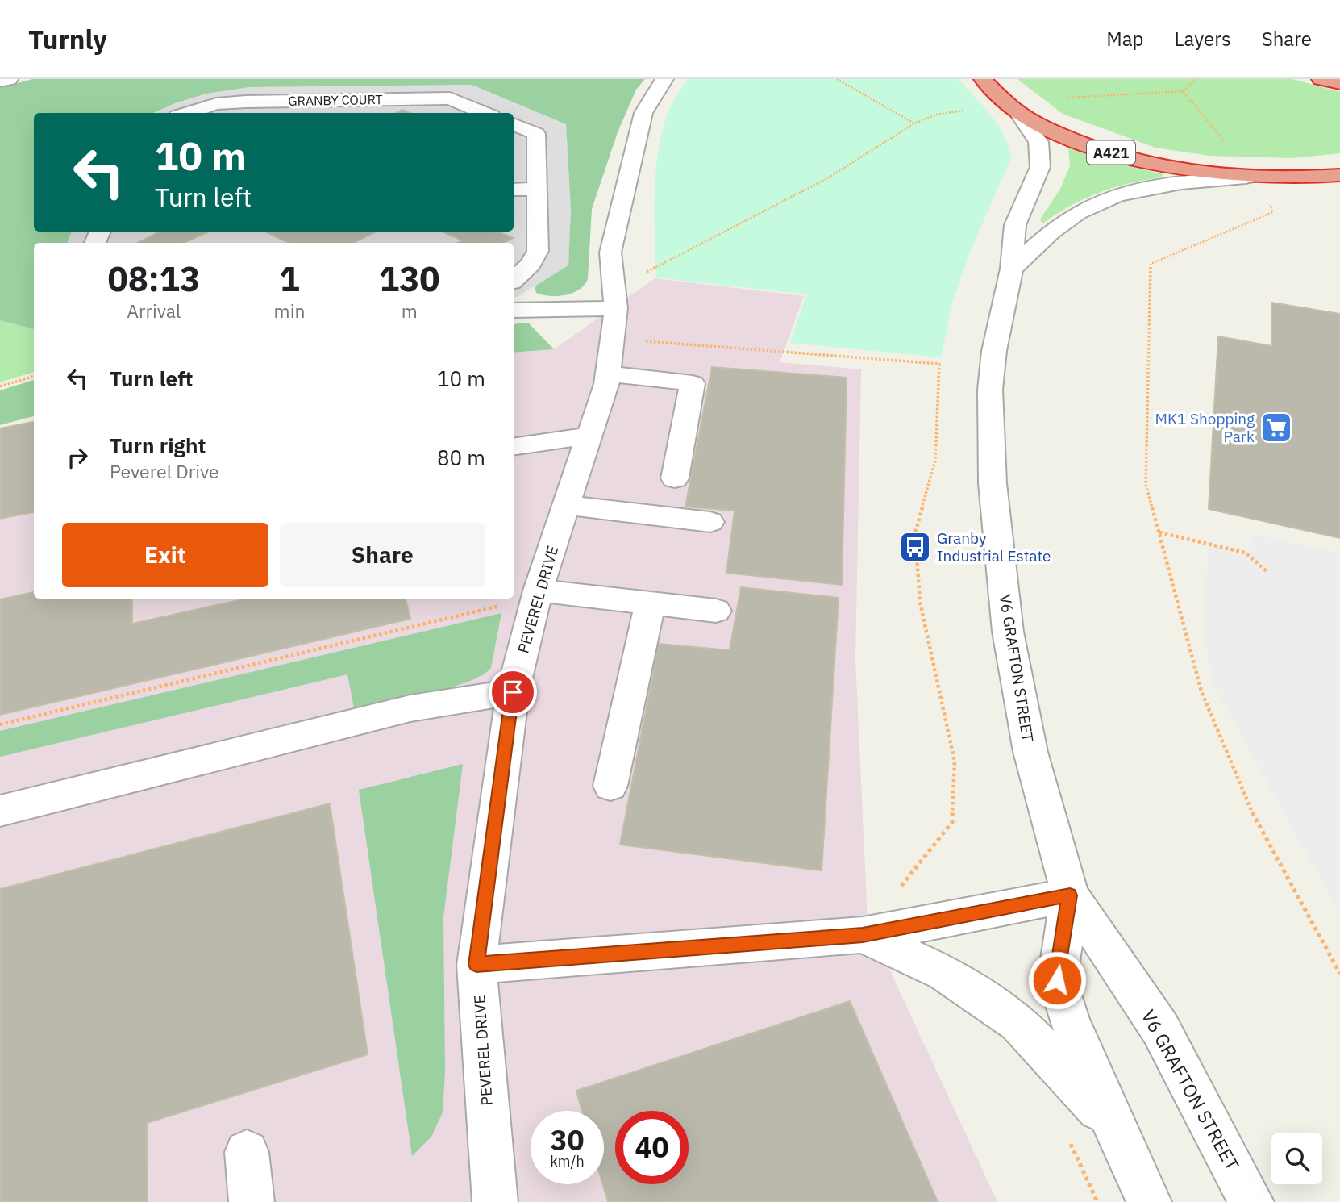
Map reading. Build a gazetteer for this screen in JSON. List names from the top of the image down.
{
  "streets": {
    "highway": ["A421"],
    "street": ["GRANBY COURT", "PEVEREL DRIVE", "V6 GRAFTON STREET"]
  },
  "crossings": [
    ["A421", "V6 GRAFTON STREET"]
  ],
  "places": {
    "supermarket": ["MK1 Shopping Park"],
    "bus stop": ["Granby Industrial Estate"]
  },
  "page": {
    "header": "Turnly",
    "nav": ["Map", "Layers", "Share"],
    "turn": ["10 m", "Turn left"],
    "eta": [
      "08:13",
      "Arrival",
      "1",
      "min",
      "130",
      "m"
    ],
    "list": [
      {
        "name": "Turn left",
        "value": "10 m"
      },
      {
        "name": "Turn right",
        "note": "Peverel Drive",
        "value": "80 m"
      }
    ],
    "buttons": ["Exit", "Share"],
    "speed": "30 km/h",
    "limit": "40"
  }
}
